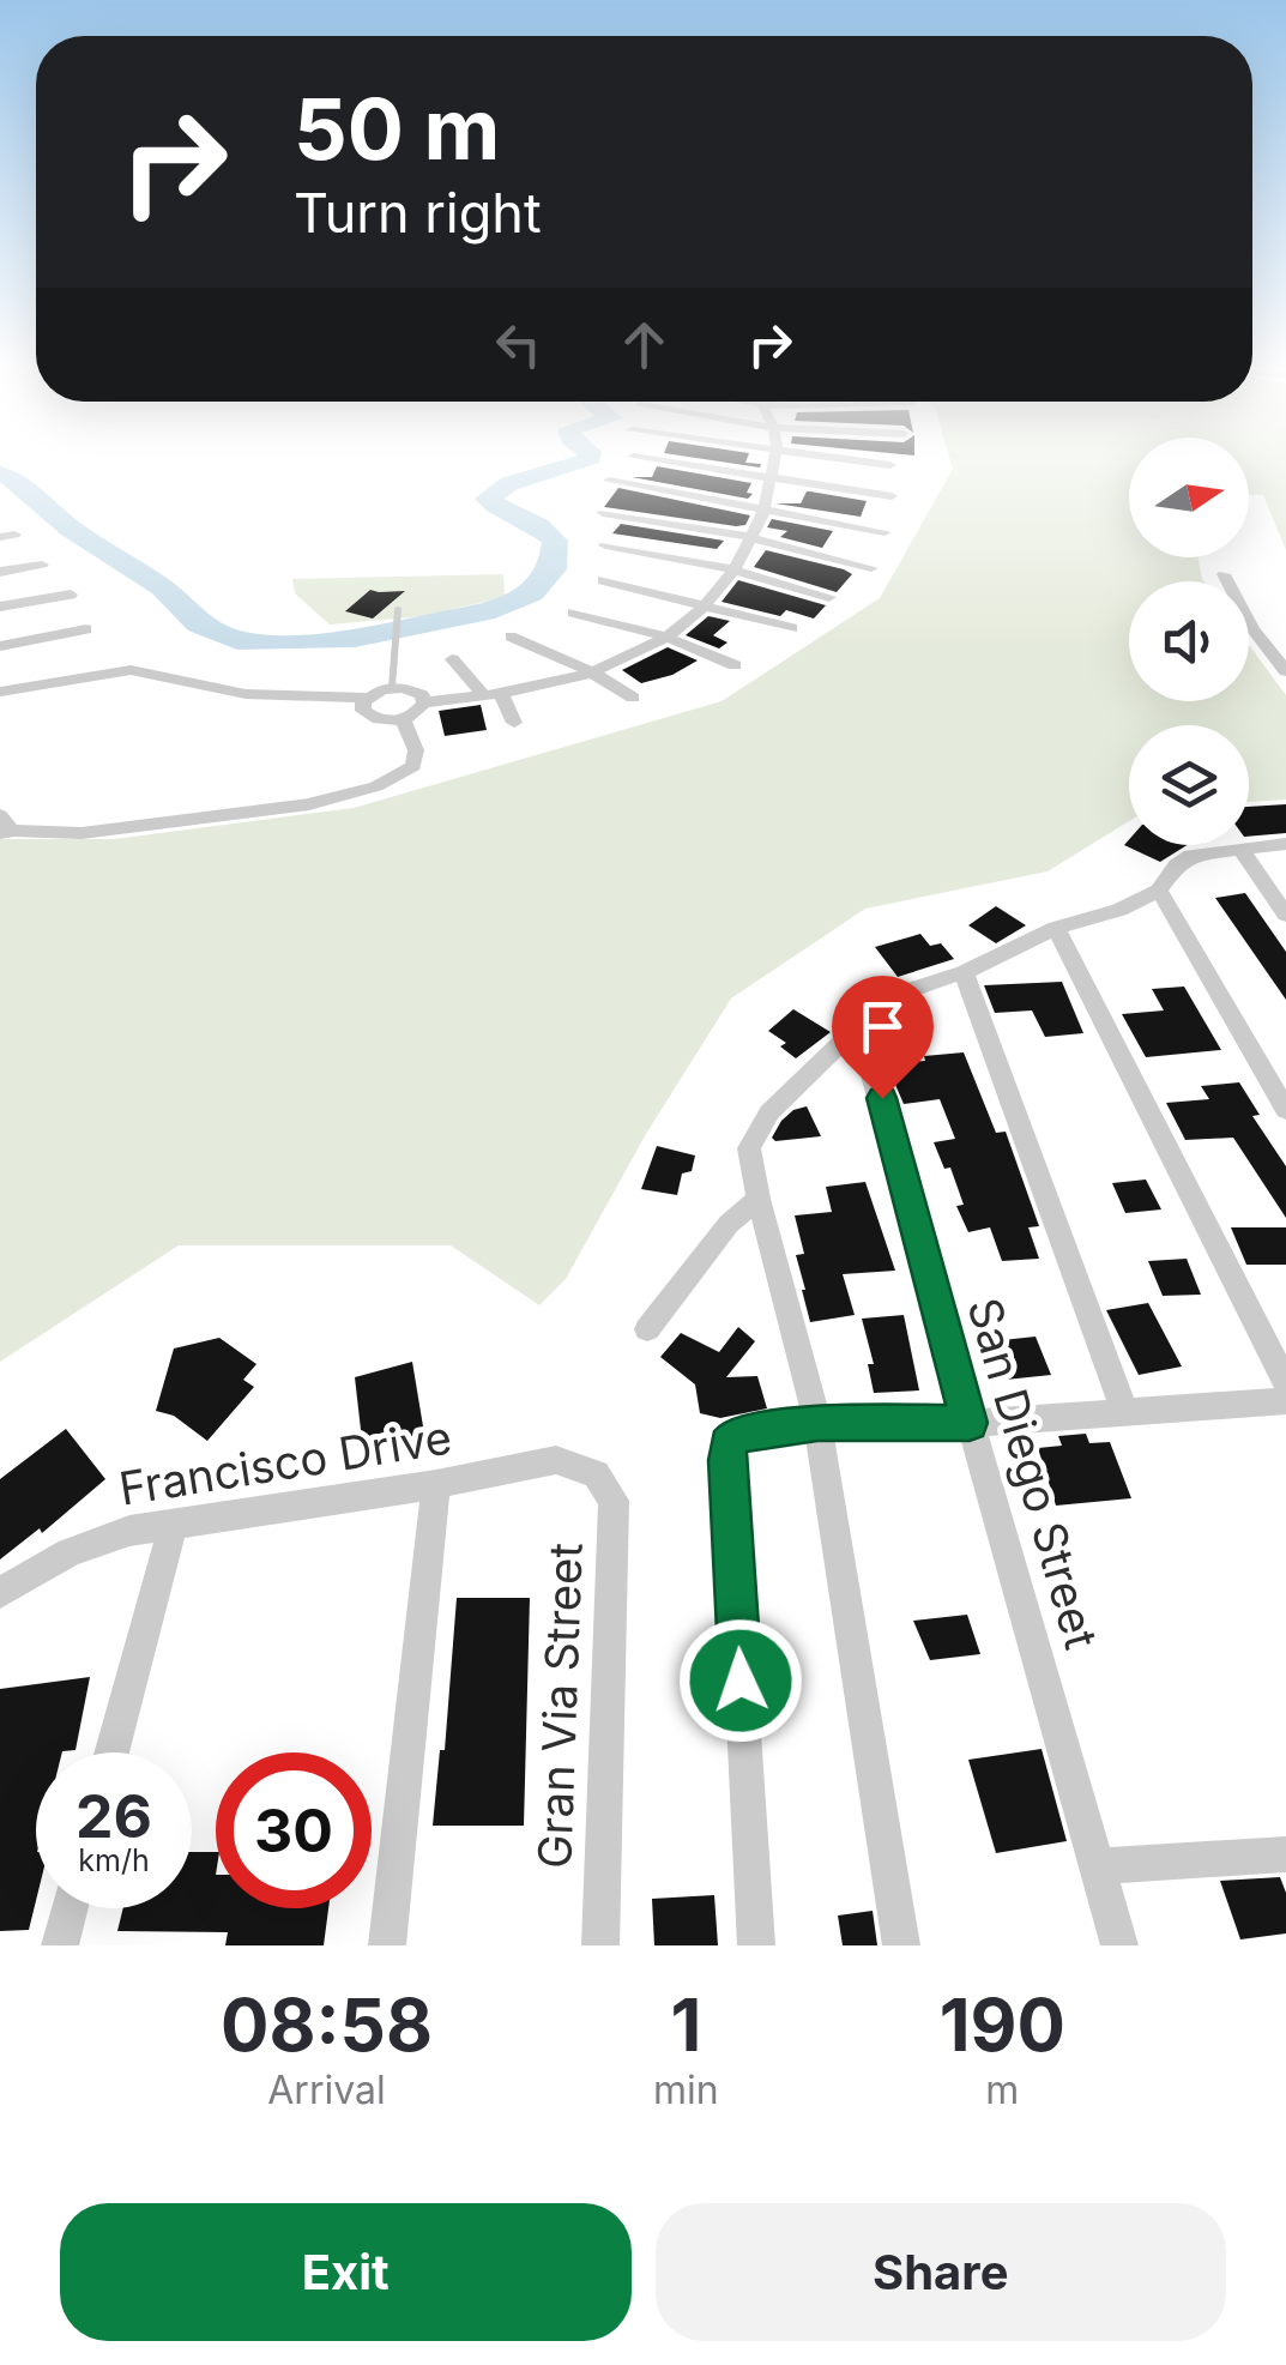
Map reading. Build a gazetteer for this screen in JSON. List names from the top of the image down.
{
  "streets": {
    "street": ["Francisco Drive", "San Diego Street", "Gran Via Street"]
  },
  "crossings": [
    ["Francisco Drive", "Gran Via Street"]
  ],
  "north": "right",
  "page": {
    "turn": ["50 m", "Turn right"],
    "speed": "26 km/h",
    "limit": "30",
    "eta": [
      "08:58",
      "Arrival",
      "1",
      "min",
      "190",
      "m"
    ],
    "buttons": ["Exit", "Share"]
  }
}
